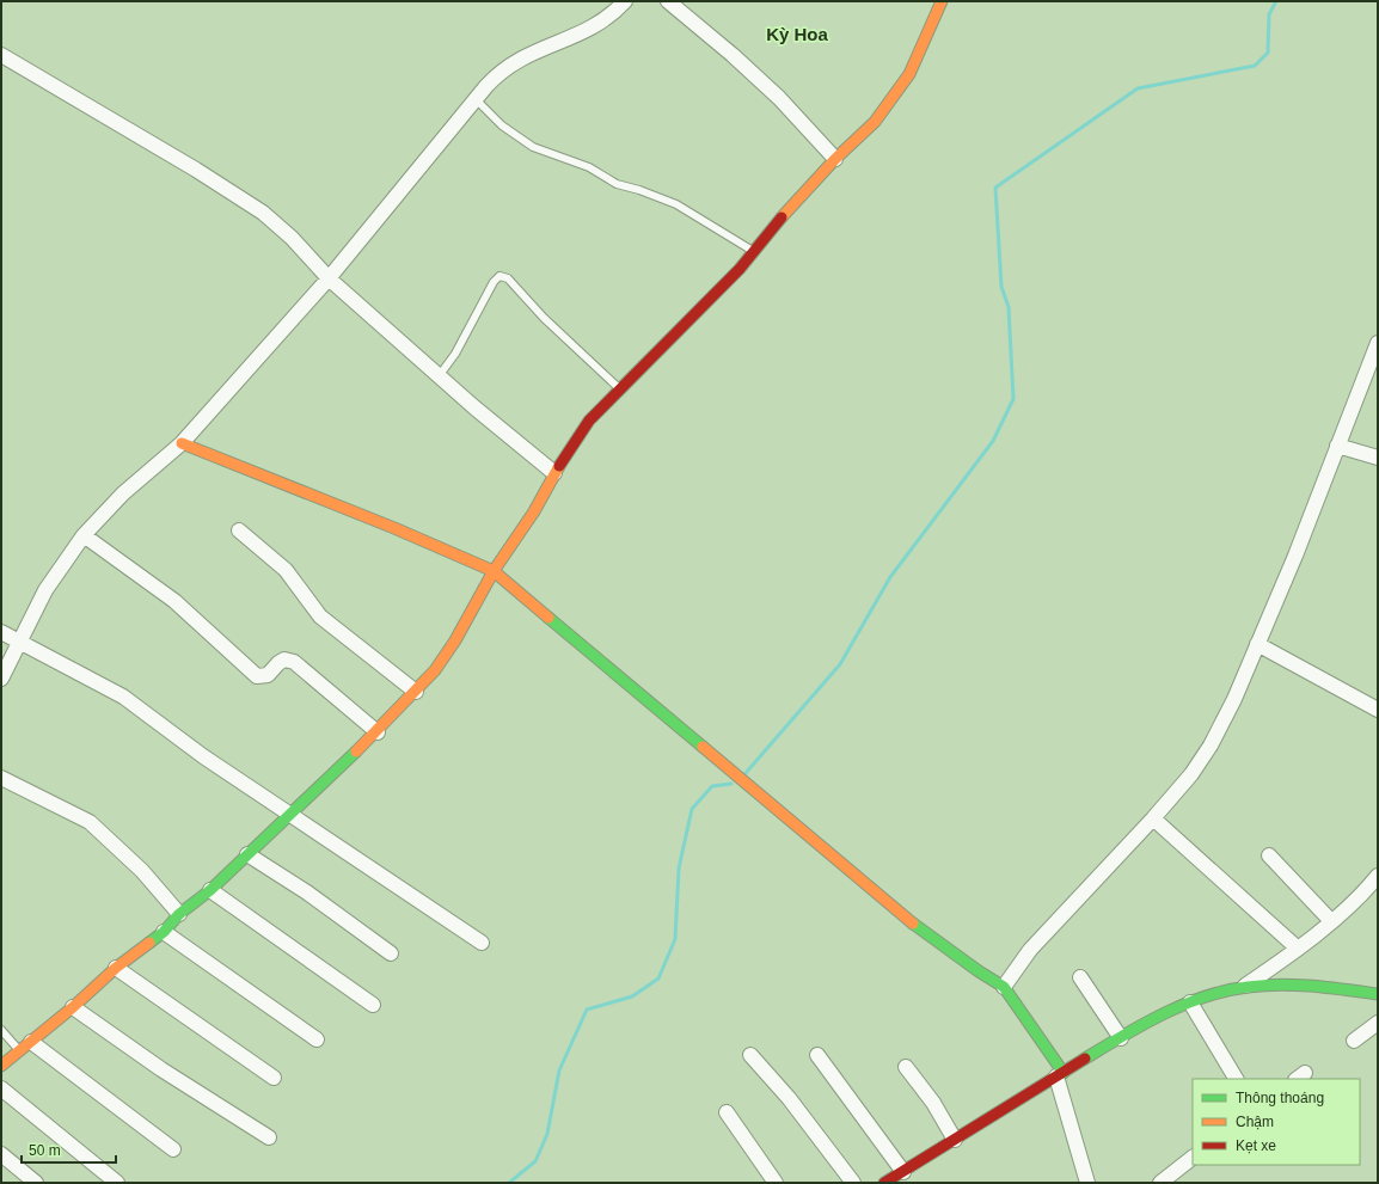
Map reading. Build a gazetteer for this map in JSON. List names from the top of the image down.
{
  "districts": ["Kỳ Hoa"],
  "legend": ["Thông thoáng", "Chậm", "Kẹt xe"],
  "scale_bar": "50 m"
}
